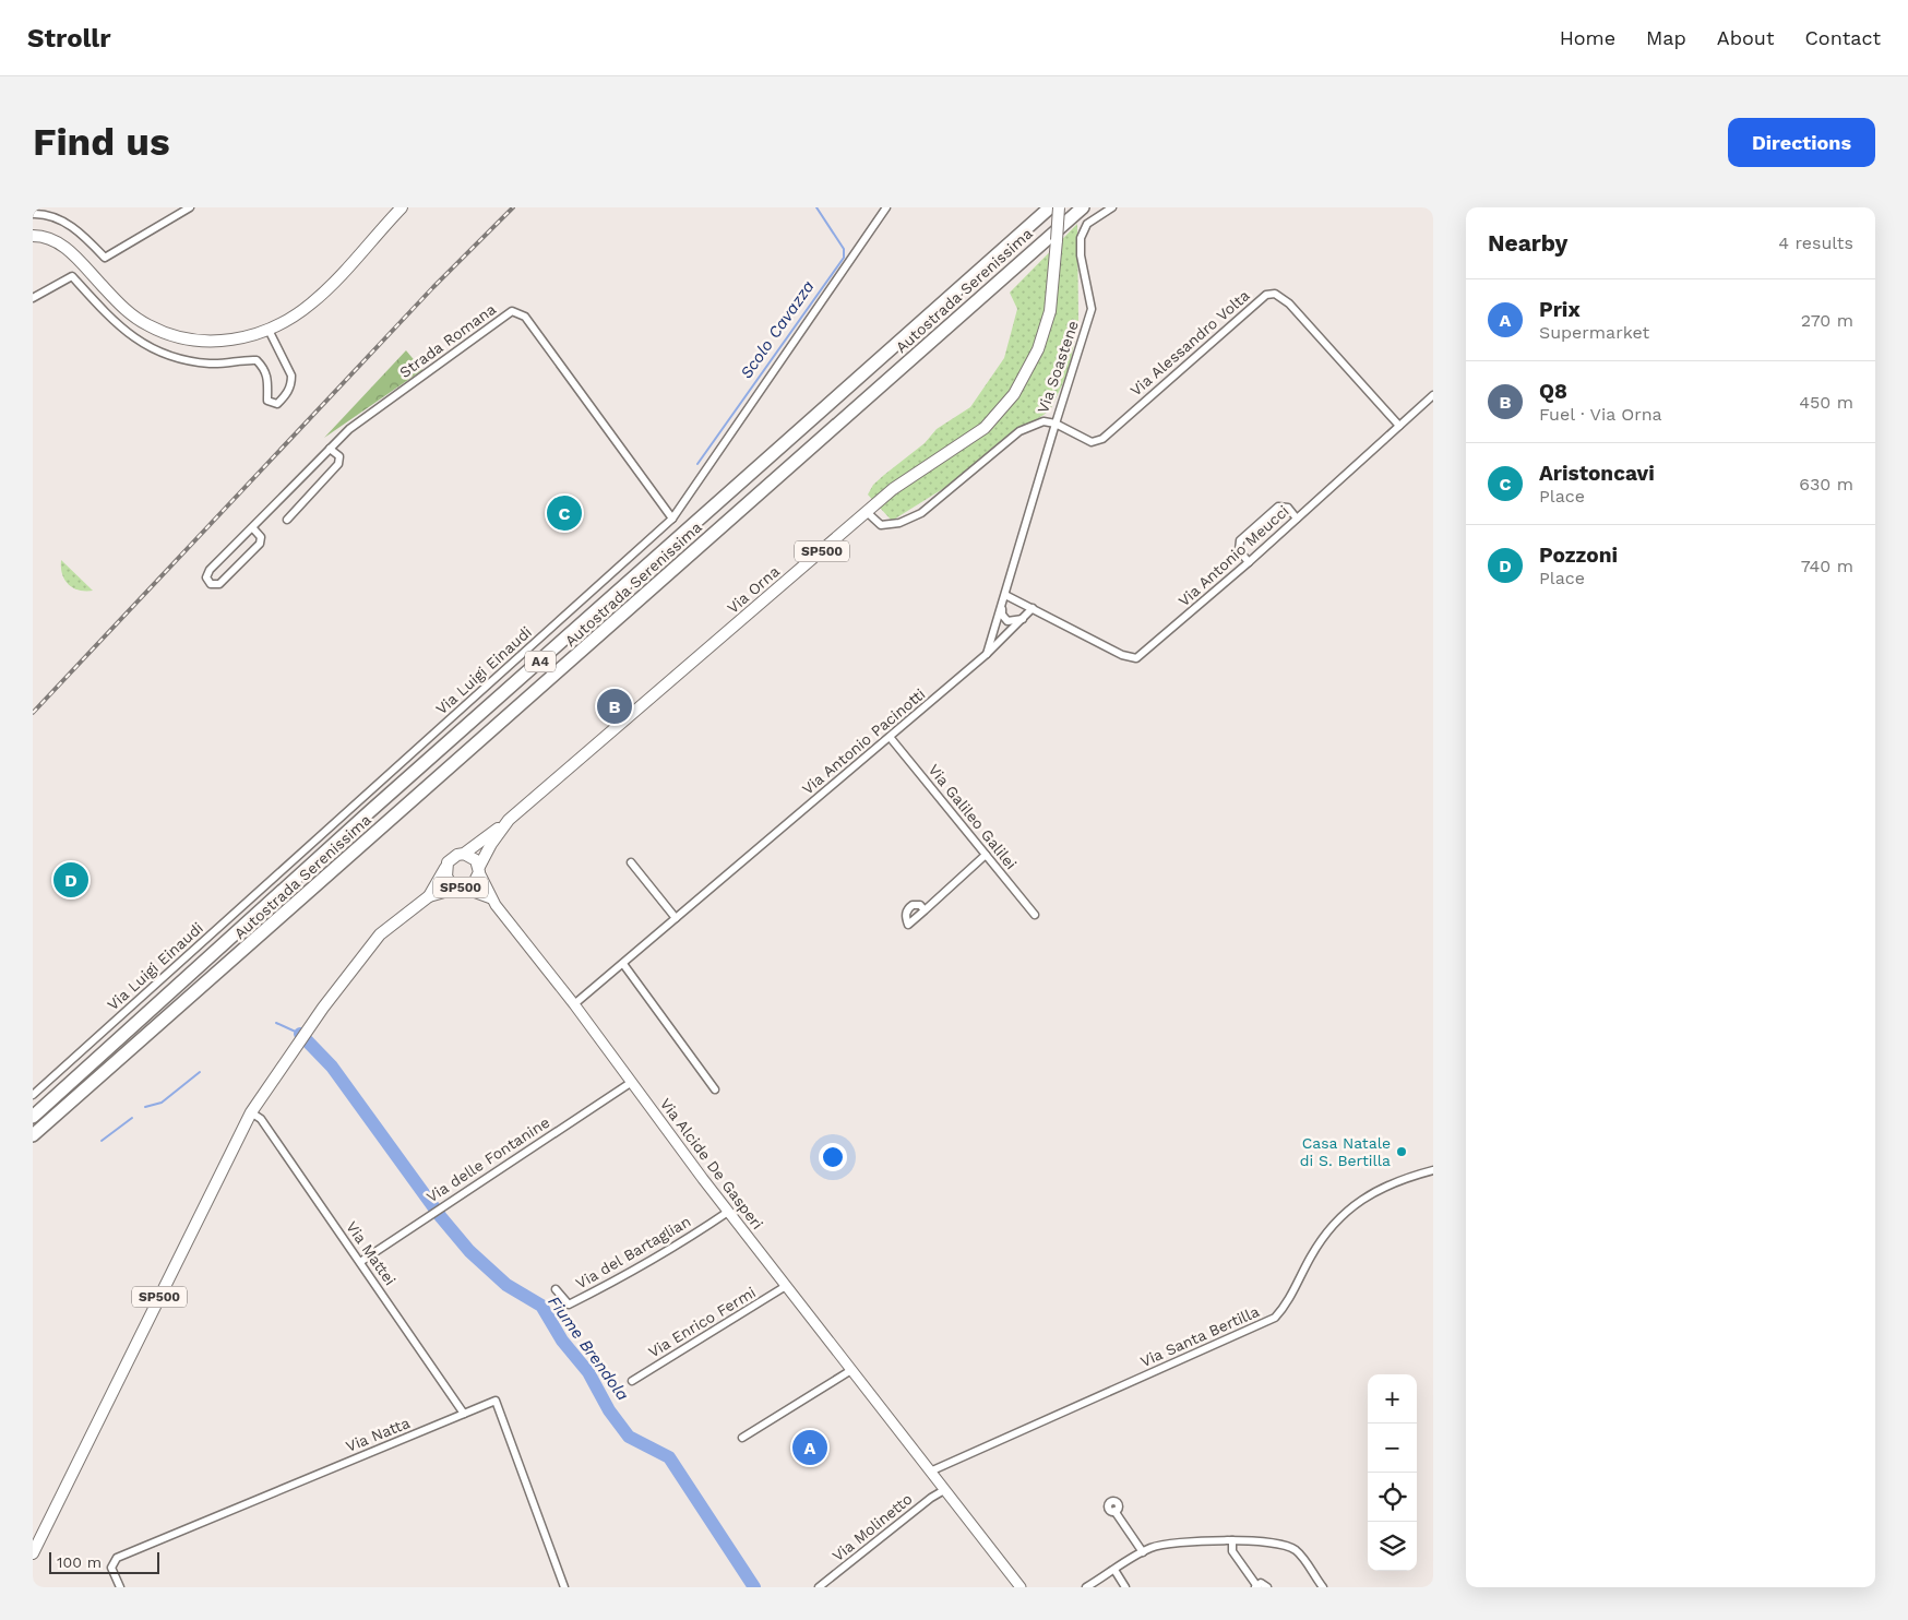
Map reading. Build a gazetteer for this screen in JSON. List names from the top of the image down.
{
  "streets": {
    "highway": ["Autostrada Serenissima", "A4"],
    "main road": ["SP500", "Via Orna", "Via Alcide De Gasperi"],
    "street": [
      "Strada Romana",
      "Via Alessandro Volta",
      "Via Soastene",
      "Via Antonio Meucci",
      "Via Luigi Einaudi",
      "Via Antonio Pacinotti",
      "Via Galileo Galilei",
      "Via delle Fontanine",
      "Via del Bartaglian",
      "Via Mattei",
      "Via Enrico Fermi",
      "Via Santa Bertilla",
      "Via Natta",
      "Via Molinetto"
    ]
  },
  "crossings": [
    ["Strada Romana", "Via Luigi Einaudi"],
    ["Via Alessandro Volta", "Via Soastene"],
    ["Via Alessandro Volta", "Via Antonio Meucci"],
    ["Via Soastene", "Via Orna"],
    ["SP500", "Via Orna"],
    ["SP500", "Via Alcide De Gasperi"],
    ["SP500", "Via Mattei"],
    ["Via Orna", "Via Alcide De Gasperi"],
    ["Via Antonio Pacinotti", "Via Galileo Galilei"],
    ["Via Antonio Pacinotti", "Via Alcide De Gasperi"],
    ["Via delle Fontanine", "Via Alcide De Gasperi"],
    ["Via delle Fontanine", "Via Mattei"],
    ["Via Alcide De Gasperi", "Via del Bartaglian"],
    ["Via Alcide De Gasperi", "Via Enrico Fermi"],
    ["Via Alcide De Gasperi", "Via Santa Bertilla"],
    ["Via Alcide De Gasperi", "Via Molinetto"],
    ["Via Mattei", "Via Natta"]
  ],
  "water": ["Scolo Cavazza", "Fiume Brendola"],
  "places": ["Casa Natale di S. Bertilla"],
  "scale_bar": "100 m",
  "page": {
    "header": "Strollr",
    "nav": [
      "Home",
      "Map",
      "About",
      "Contact"
    ],
    "buttons": "Directions",
    "title": "Find us",
    "heading": ["Nearby", "4 results"],
    "list": [
      {
        "mark": "A",
        "name": "Prix",
        "note": "Supermarket",
        "value": "270 m"
      },
      {
        "mark": "B",
        "name": "Q8",
        "note": "Fuel · Via Orna",
        "value": "450 m"
      },
      {
        "mark": "C",
        "name": "Aristoncavi",
        "note": "Place",
        "value": "630 m"
      },
      {
        "mark": "D",
        "name": "Pozzoni",
        "note": "Place",
        "value": "740 m"
      }
    ],
    "pins": [
      "C",
      "B",
      "D",
      "A"
    ],
    "map_buttons": ["+", "−"],
    "scale": "100 m"
  }
}
